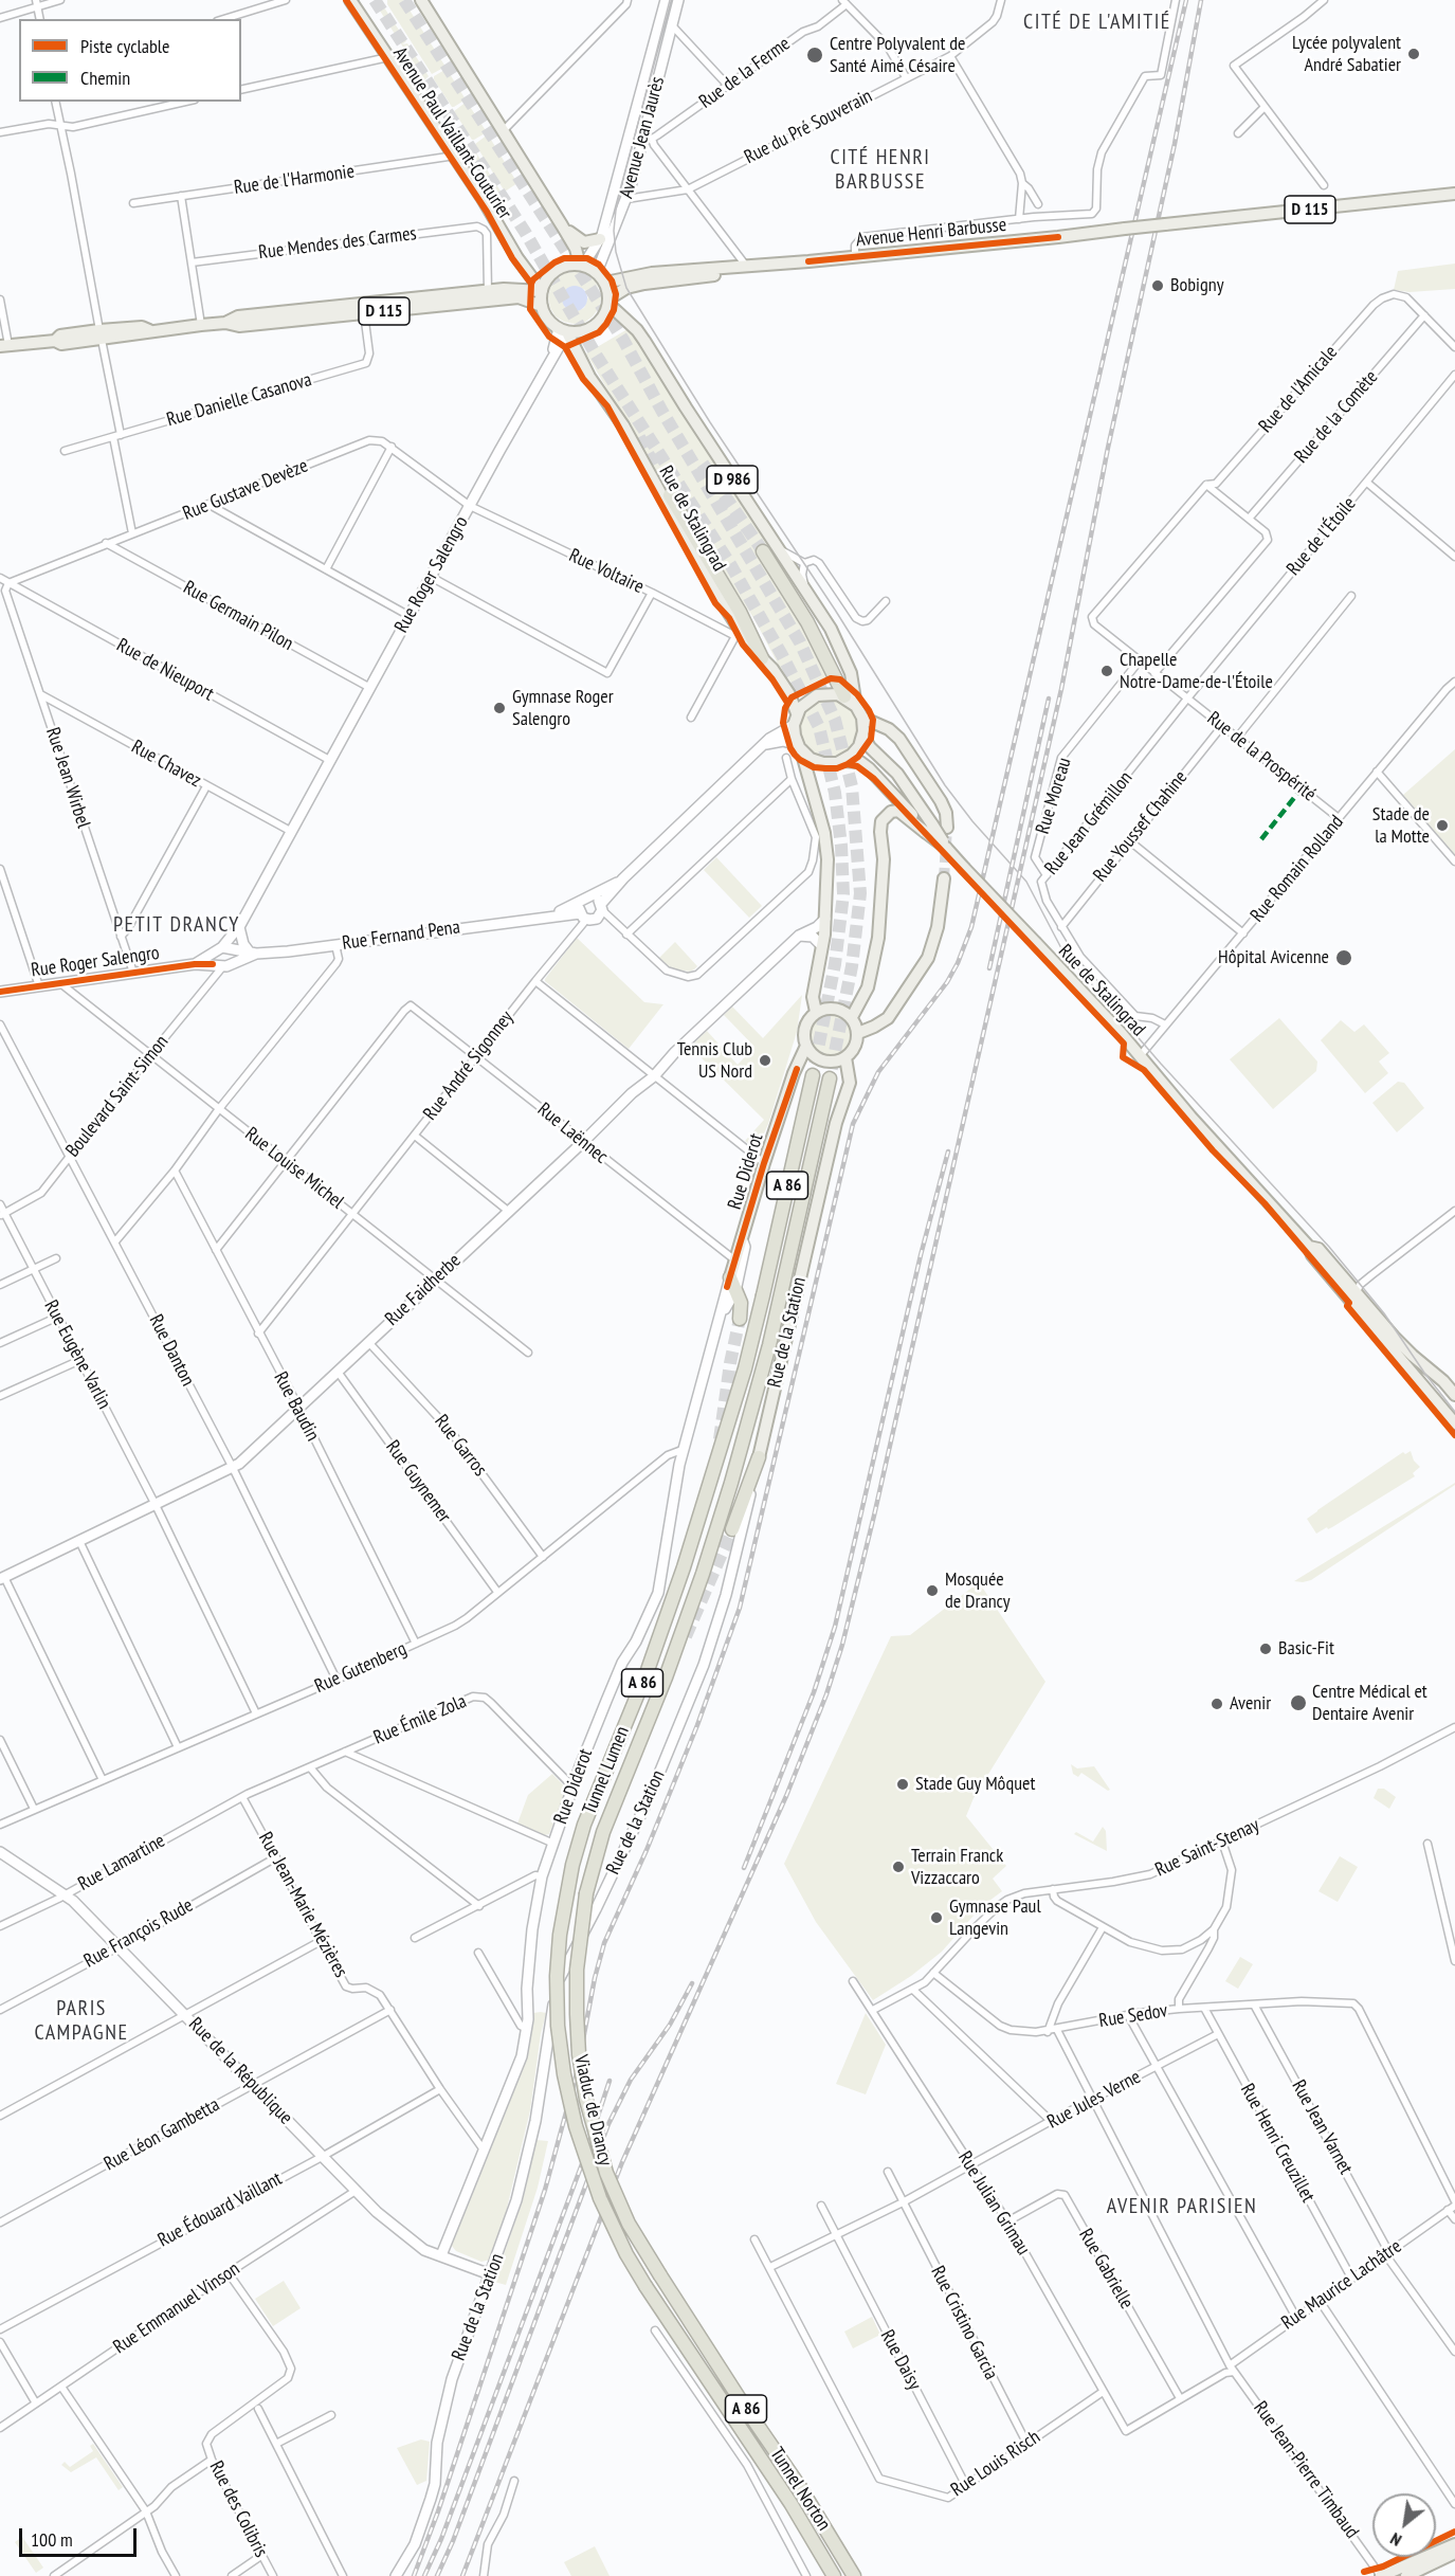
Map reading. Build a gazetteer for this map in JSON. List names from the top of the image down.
{
  "streets": {
    "highway": [
      "A 86",
      "Tunnel Lumen",
      "Viaduc de Drancy",
      "Tunnel Norton"
    ],
    "main road": [
      "Avenue Paul Vaillant-Couturier",
      "D 115",
      "Avenue Henri Barbusse",
      "D 986",
      "Rue de Stalingrad",
      "Rue Diderot",
      "Rue de la Station"
    ],
    "street": [
      "Rue de la Ferme",
      "Rue du Pré Souverain",
      "Avenue Jean Jaurès",
      "Rue de l'Harmonie",
      "Rue Mendes des Carmes",
      "Rue de l'Amicale",
      "Rue Danielle Casanova",
      "Rue de la Comète",
      "Rue Gustave Devèze",
      "Rue de l'Étoile",
      "Rue Voltaire",
      "Rue Roger Salengro",
      "Rue Germain Pilon",
      "Rue de Nieuport",
      "Rue de la Prospérité",
      "Rue Chavez",
      "Rue Jean Wirbel",
      "Rue Moreau",
      "Rue Jean Grémillon",
      "Rue Youssef Chahine",
      "Rue Romain Rolland",
      "Rue Fernand Pena",
      "Rue André Sigonney",
      "Boulevard Saint-Simon",
      "Rue Laënnec",
      "Rue Louise Michel",
      "Rue Faidherbe",
      "Rue Danton",
      "Rue Eugène Varlin",
      "Rue Baudin",
      "Rue Garros",
      "Rue Guynemer",
      "Rue Gutenberg",
      "Rue Émile Zola",
      "Rue Saint-Stenay",
      "Rue Lamartine",
      "Rue Jean-Marie Mézières",
      "Rue François Rude",
      "Rue Sedov",
      "Rue de la République",
      "Rue Jules Verne",
      "Rue Jean Varnet",
      "Rue Léon Gambetta",
      "Rue Henri Creuzillet",
      "Rue Julian Grimau",
      "Rue Édouard Vaillant",
      "Rue Gabrielle",
      "Rue Maurice Lachâtre",
      "Rue Emmanuel Vinson",
      "Rue Cristino Garcia",
      "Rue Daisy",
      "Rue Louis Risch",
      "Rue Jean-Pierre Timbaud",
      "Rue des Colibris"
    ]
  },
  "crossings": [
    ["Rue de la Ferme", "Avenue Jean Jaurès"],
    ["Rue du Pré Souverain", "Avenue Jean Jaurès"],
    ["Avenue Paul Vaillant-Couturier", "Avenue Jean Jaurès"],
    ["Avenue Paul Vaillant-Couturier", "Rue de l'Harmonie"],
    ["Avenue Paul Vaillant-Couturier", "D 115"],
    ["Avenue Paul Vaillant-Couturier", "Avenue Henri Barbusse"],
    ["Avenue Paul Vaillant-Couturier", "D 986"],
    ["Avenue Paul Vaillant-Couturier", "Rue de Stalingrad"],
    ["Avenue Paul Vaillant-Couturier", "Rue Roger Salengro"],
    ["Avenue Jean Jaurès", "D 115"],
    ["Avenue Jean Jaurès", "Avenue Henri Barbusse"],
    ["Avenue Jean Jaurès", "D 986"],
    ["Avenue Jean Jaurès", "Rue de Stalingrad"],
    ["Avenue Jean Jaurès", "Rue Roger Salengro"],
    ["D 115", "Avenue Henri Barbusse"],
    ["D 115", "Rue Danielle Casanova"],
    ["D 115", "D 986"],
    ["D 115", "Rue de Stalingrad"],
    ["D 115", "Rue Roger Salengro"],
    ["Avenue Henri Barbusse", "D 986"],
    ["Avenue Henri Barbusse", "Rue de Stalingrad"],
    ["Avenue Henri Barbusse", "Rue Roger Salengro"],
    ["Rue de l'Amicale", "Rue de la Comète"],
    ["Rue de l'Amicale", "Rue de la Prospérité"],
    ["D 986", "Rue de Stalingrad"],
    ["D 986", "Rue Roger Salengro"],
    ["Rue Gustave Devèze", "Rue Germain Pilon"],
    ["Rue Gustave Devèze", "Rue de Nieuport"],
    ["Rue Gustave Devèze", "Rue Jean Wirbel"],
    ["Rue de Stalingrad", "Rue Voltaire"],
    ["Rue de Stalingrad", "Rue Roger Salengro"],
    ["Rue de Stalingrad", "Rue Romain Rolland"],
    ["Rue de l'Étoile", "Rue de la Prospérité"],
    ["Rue de l'Étoile", "Rue Jean Grémillon"],
    ["Rue Voltaire", "Rue Roger Salengro"],
    ["Rue Roger Salengro", "Rue Germain Pilon"],
    ["Rue Roger Salengro", "Rue de Nieuport"],
    ["Rue Roger Salengro", "Rue Chavez"],
    ["Rue Roger Salengro", "Rue Jean Wirbel"],
    ["Rue Roger Salengro", "Rue Fernand Pena"],
    ["Rue Roger Salengro", "Boulevard Saint-Simon"],
    ["Rue Roger Salengro", "Rue Louise Michel"],
    ["Rue de Nieuport", "Rue Jean Wirbel"],
    ["Rue de la Prospérité", "Rue Moreau"],
    ["Rue de la Prospérité", "Rue Jean Grémillon"],
    ["Rue de la Prospérité", "Rue Youssef Chahine"],
    ["Rue de la Prospérité", "Rue Romain Rolland"],
    ["Rue Chavez", "Rue Jean Wirbel"],
    ["Rue Moreau", "Rue Jean Grémillon"],
    ["Rue Jean Grémillon", "Rue Youssef Chahine"],
    ["Rue Jean Grémillon", "Rue Romain Rolland"],
    ["Rue Fernand Pena", "Rue André Sigonney"],
    ["Rue Fernand Pena", "Boulevard Saint-Simon"],
    ["Rue André Sigonney", "Rue Laënnec"],
    ["Rue André Sigonney", "Rue Louise Michel"],
    ["Rue André Sigonney", "Rue Baudin"],
    ["Boulevard Saint-Simon", "Rue Louise Michel"],
    ["Boulevard Saint-Simon", "Rue Danton"],
    ["Boulevard Saint-Simon", "Rue Eugène Varlin"],
    ["Rue Laënnec", "Rue Louise Michel"],
    ["Rue Laënnec", "Rue Diderot"],
    ["Rue Laënnec", "Rue Faidherbe"],
    ["Rue Louise Michel", "Rue Faidherbe"],
    ["Rue Diderot", "Rue de la Station"],
    ["Rue Diderot", "Rue Gutenberg"],
    ["Rue Diderot", "Rue Émile Zola"],
    ["Rue Diderot", "Rue Jean-Marie Mézières"],
    ["Rue Diderot", "Rue de la République"],
    ["Rue Faidherbe", "Rue Danton"],
    ["Rue Faidherbe", "Rue Eugène Varlin"],
    ["Rue Faidherbe", "Rue Baudin"],
    ["Rue Faidherbe", "Rue Garros"],
    ["Rue Faidherbe", "Rue Guynemer"],
    ["Rue de la Station", "Rue de la République"],
    ["Rue Danton", "Rue Gutenberg"],
    ["Rue Eugène Varlin", "Rue Gutenberg"],
    ["Rue Baudin", "Rue Gutenberg"],
    ["Rue Garros", "Rue Gutenberg"],
    ["Rue Guynemer", "Rue Gutenberg"],
    ["Rue Émile Zola", "Rue Lamartine"],
    ["Rue Émile Zola", "Rue Jean-Marie Mézières"],
    ["Tunnel Lumen", "Viaduc de Drancy"],
    ["Rue Saint-Stenay", "Rue Sedov"],
    ["Rue Saint-Stenay", "Rue Julian Grimau"],
    ["Rue Lamartine", "Rue Jean-Marie Mézières"],
    ["Rue Lamartine", "Rue de la République"],
    ["Rue Jean-Marie Mézières", "Rue François Rude"],
    ["Rue Jean-Marie Mézières", "Rue Léon Gambetta"],
    ["Rue Jean-Marie Mézières", "Rue Édouard Vaillant"],
    ["Rue François Rude", "Rue de la République"],
    ["Rue Sedov", "Rue Jean Varnet"],
    ["Rue Sedov", "Rue Henri Creuzillet"],
    ["Rue Sedov", "Rue Maurice Lachâtre"],
    ["Rue Sedov", "Rue Jean-Pierre Timbaud"],
    ["Rue de la République", "Rue Léon Gambetta"],
    ["Rue de la République", "Rue Édouard Vaillant"],
    ["Rue de la République", "Rue Emmanuel Vinson"],
    ["Rue Jules Verne", "Rue Henri Creuzillet"],
    ["Rue Jules Verne", "Rue Julian Grimau"],
    ["Rue Jules Verne", "Rue Cristino Garcia"],
    ["Rue Jules Verne", "Rue Daisy"],
    ["Rue Jules Verne", "Rue Louis Risch"],
    ["Rue Jules Verne", "Rue Jean-Pierre Timbaud"],
    ["Viaduc de Drancy", "Tunnel Norton"],
    ["Rue Jean Varnet", "Rue Maurice Lachâtre"],
    ["Rue Henri Creuzillet", "Rue Maurice Lachâtre"],
    ["Rue Julian Grimau", "Rue Gabrielle"],
    ["Rue Julian Grimau", "Rue Louis Risch"],
    ["Rue Maurice Lachâtre", "Rue Jean-Pierre Timbaud"],
    ["Rue Emmanuel Vinson", "Rue des Colibris"],
    ["Rue Cristino Garcia", "Rue Louis Risch"],
    ["Rue Daisy", "Rue Louis Risch"]
  ],
  "districts": [
    "CITÉ DE L'AMITIÉ",
    "CITÉ HENRI BARBUSSE",
    "PETIT DRANCY",
    "PARIS CAMPAGNE",
    "AVENIR PARISIEN"
  ],
  "places": [
    "Lycée polyvalent André Sabatier",
    "Centre Polyvalent de Santé Aimé Césaire",
    "Bobigny",
    "Chapelle Notre-Dame-de-l'Étoile",
    "Gymnase Roger Salengro",
    "Stade de la Motte",
    "Hôpital Avicenne",
    "Tennis Club US Nord",
    "Mosquée de Drancy",
    "Basic-Fit",
    "Centre Médical et Dentaire Avenir",
    "Avenir",
    "Stade Guy Môquet",
    "Terrain Franck Vizzaccaro",
    "Gymnase Paul Langevin"
  ],
  "legend": ["Piste cyclable", "Chemin"],
  "scale_bar": "100 m",
  "north": "bottom left"
}
